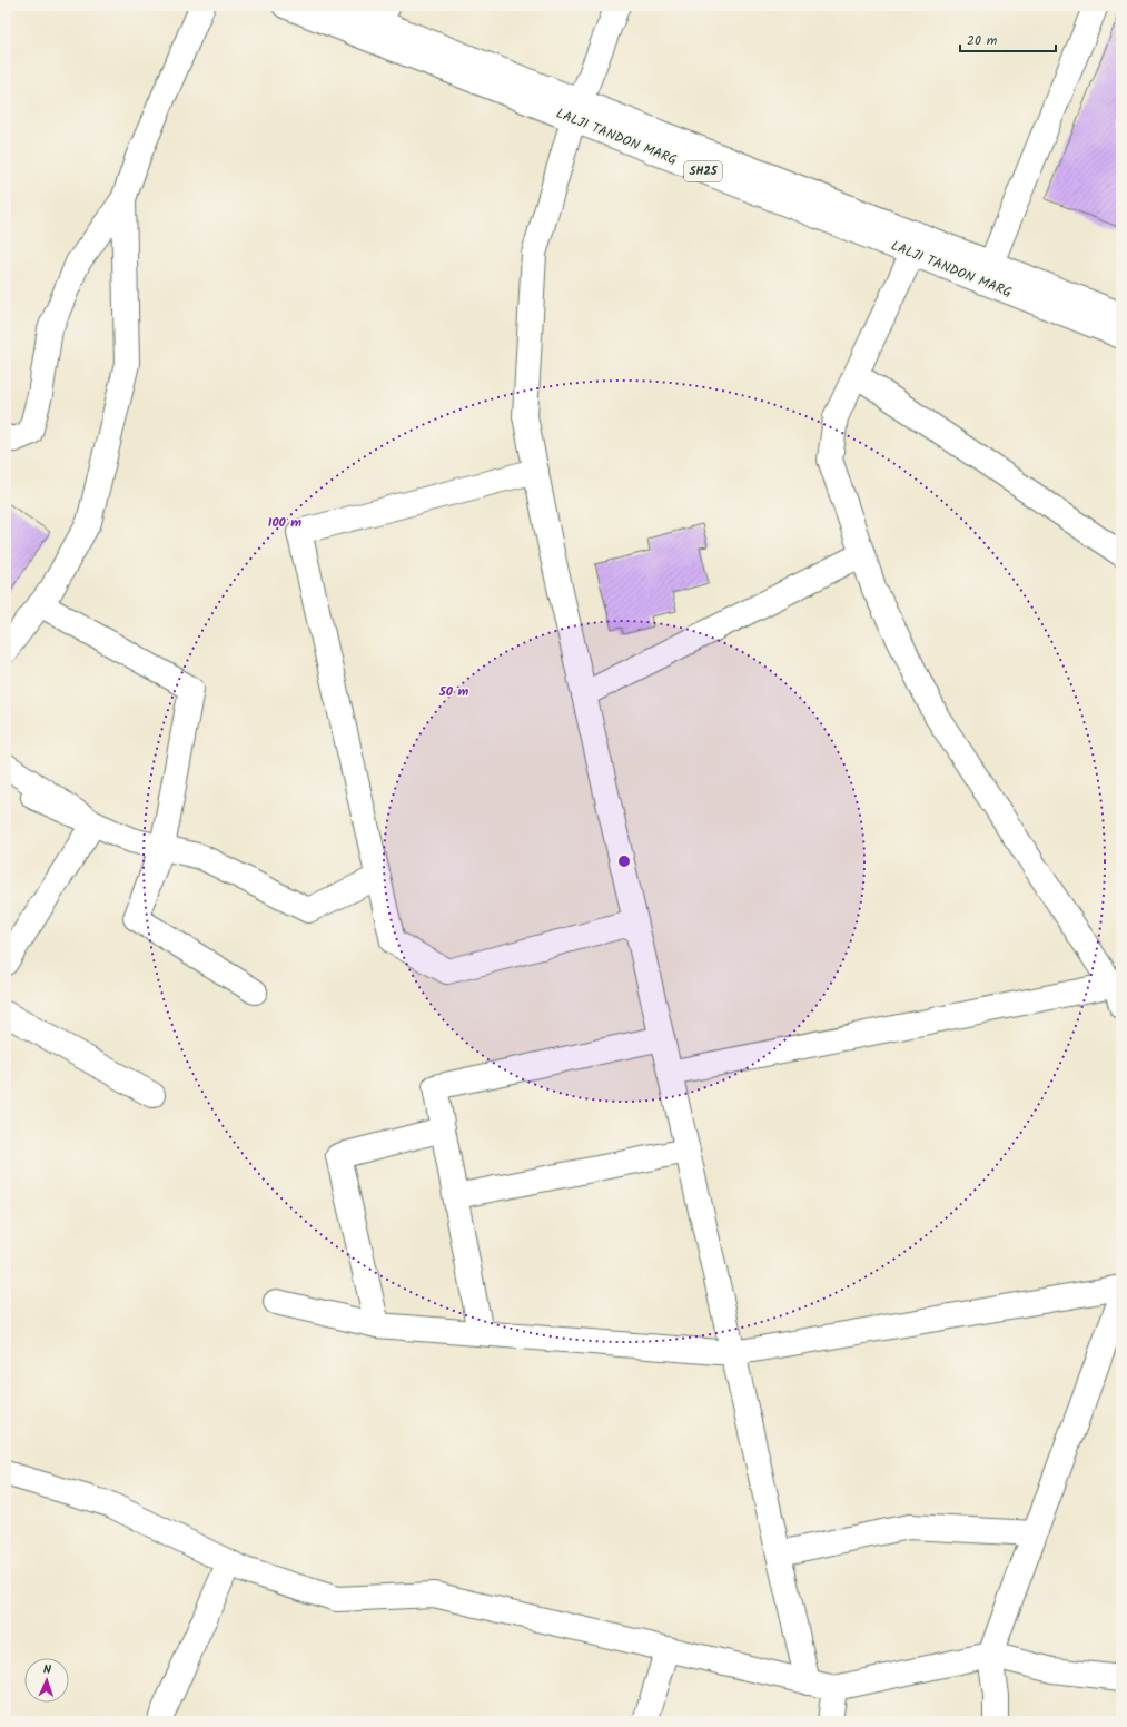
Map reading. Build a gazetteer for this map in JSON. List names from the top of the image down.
{
  "streets": {
    "street": ["LALJI TANDON MARG", "SH25"]
  },
  "scale_bar": "20 m",
  "north": "top",
  "rings": ["100 m", "50 m"]
}
